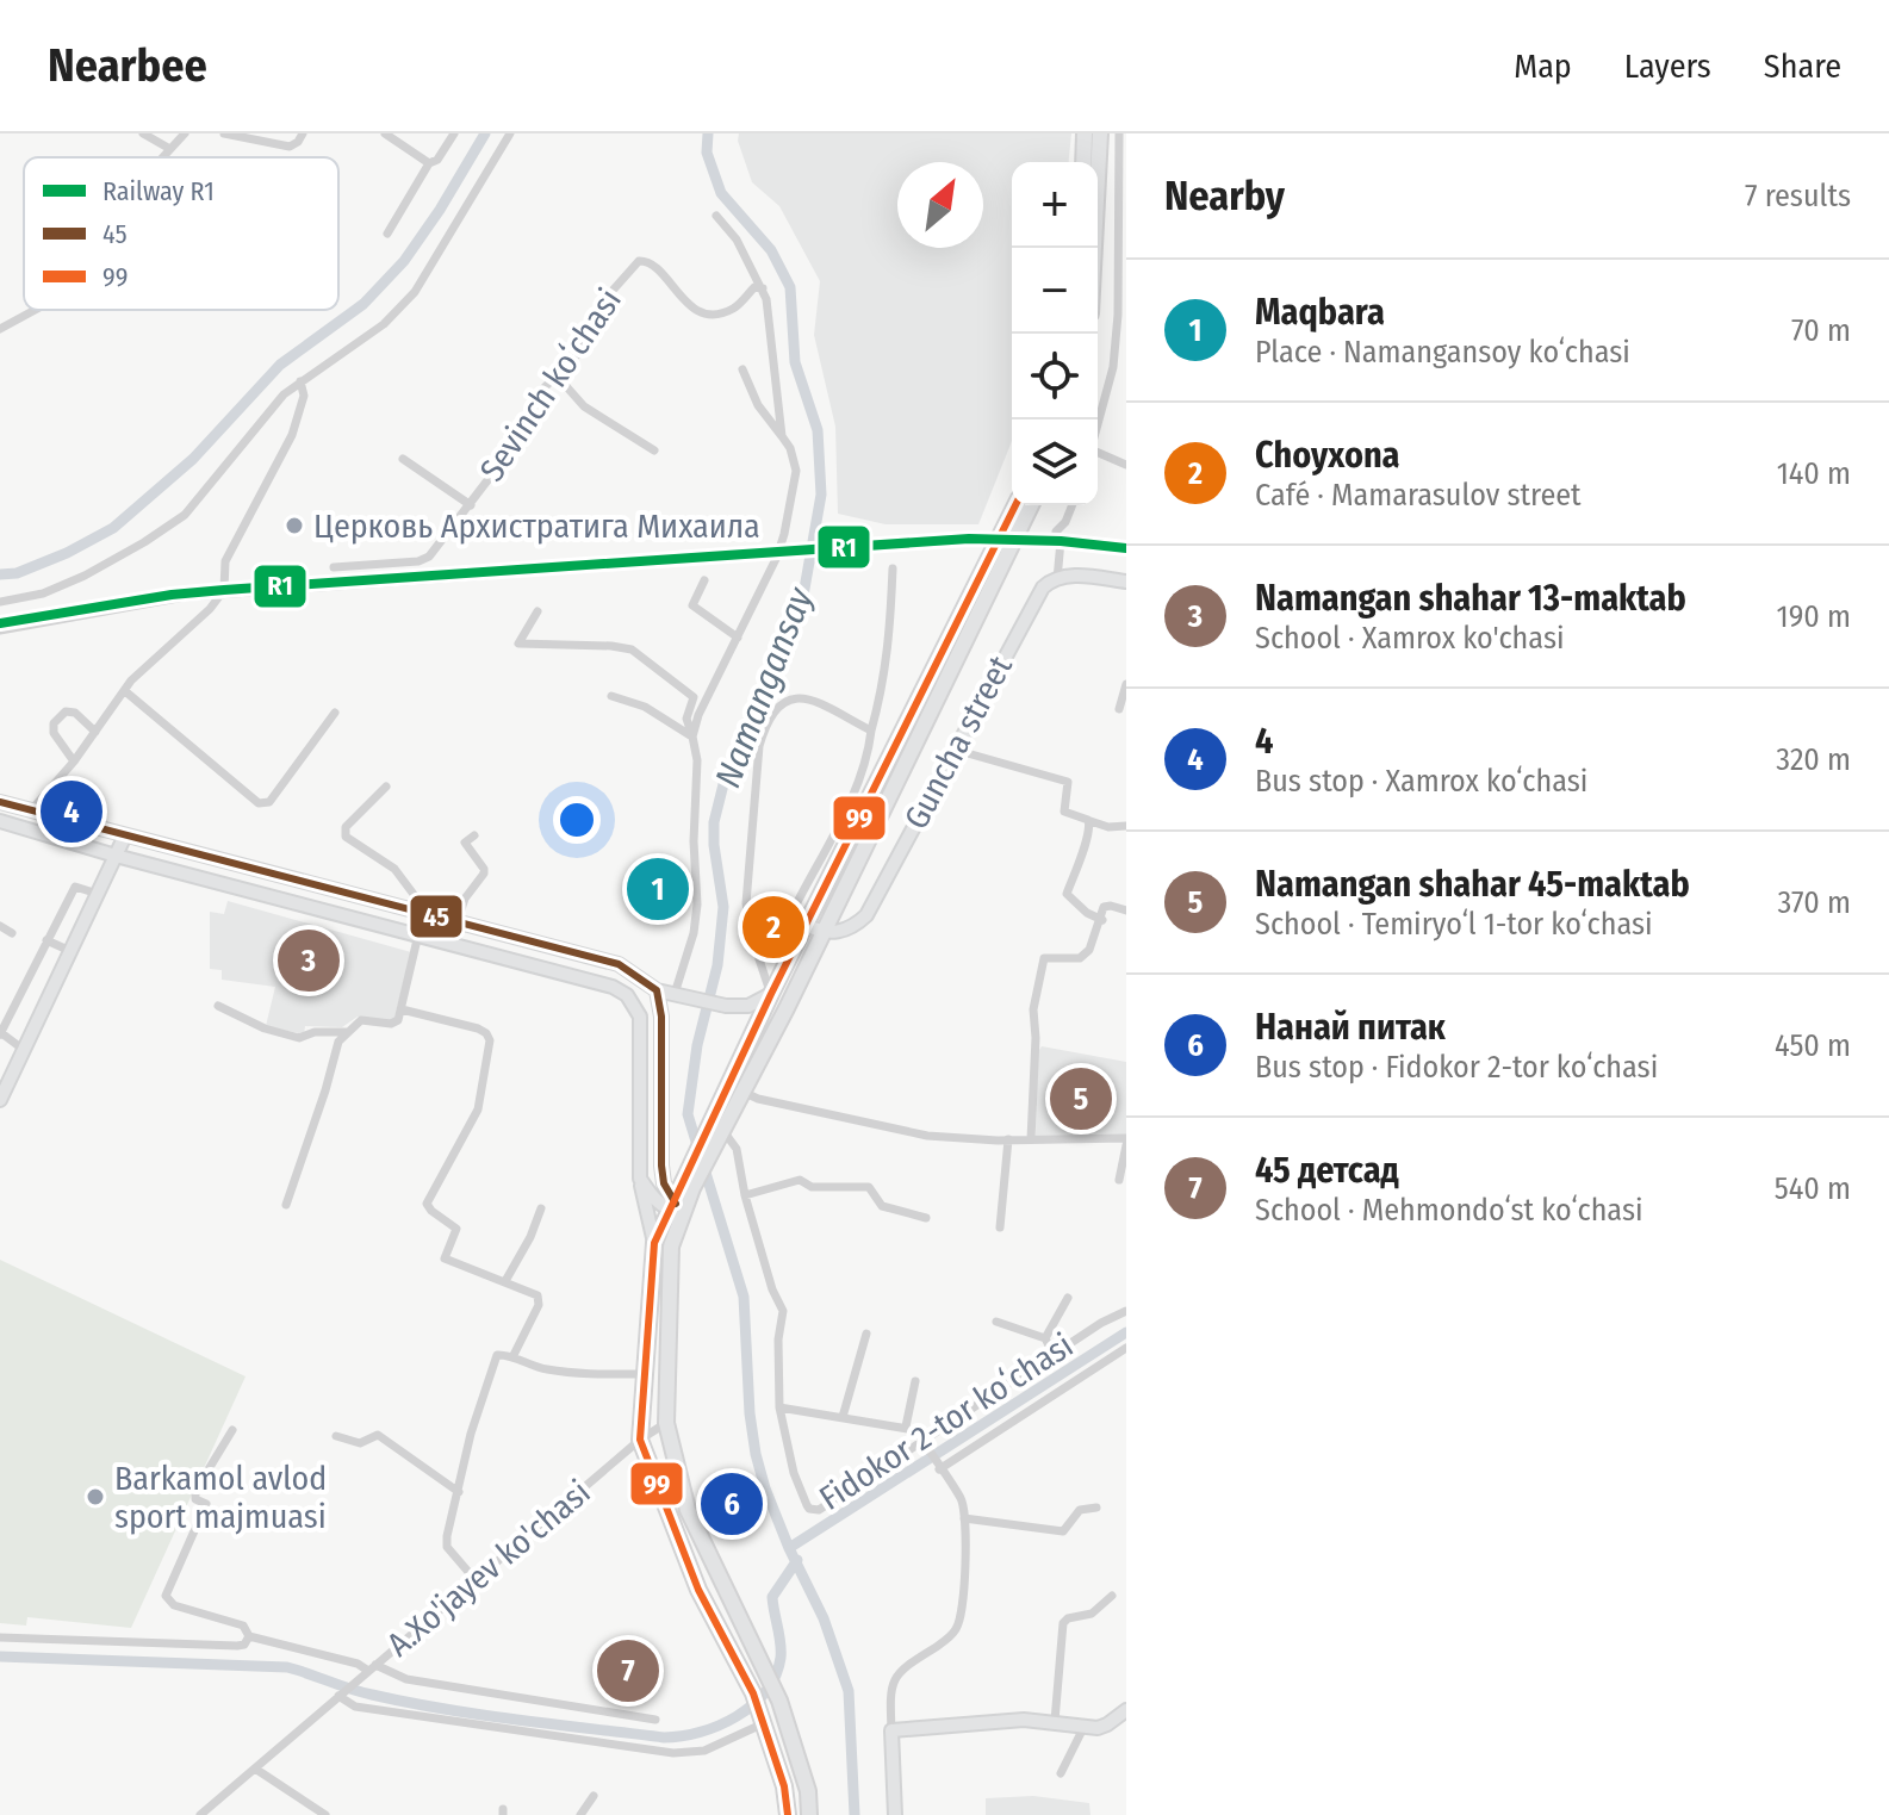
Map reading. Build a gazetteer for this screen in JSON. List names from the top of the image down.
{
  "streets": {
    "main road": ["Guncha street"],
    "street": ["Sevinch koʻchasi", "Fidokor 2-tor koʻchasi", "A.Xo'jayev ko'chasi"]
  },
  "water": ["Namangansay"],
  "places": ["Церковь Архистратига Михаила", "Barkamol avlod sport majmuasi"],
  "lines": ["transit line 99", "rail line R1", "transit line 45"],
  "legend": ["Railway R1", "45", "99"],
  "north": "top right",
  "page": {
    "header": "Nearbee",
    "nav": ["Map", "Layers", "Share"],
    "heading": ["Nearby", "7 results"],
    "map_buttons": ["+", "−"],
    "list": [
      {
        "mark": "1",
        "name": "Maqbara",
        "note": "Place · Namangansoy koʻchasi",
        "value": "70 m"
      },
      {
        "mark": "2",
        "name": "Choyxona",
        "note": "Café · Mamarasulov street",
        "value": "140 m"
      },
      {
        "mark": "3",
        "name": "Namangan shahar 13-maktab",
        "note": "School · Xamrox ko'chasi",
        "value": "190 m"
      },
      {
        "mark": "4",
        "name": "4",
        "note": "Bus stop · Xamrox koʻchasi",
        "value": "320 m"
      },
      {
        "mark": "5",
        "name": "Namangan shahar 45-maktab",
        "note": "School · Temiryoʻl 1-tor koʻchasi",
        "value": "370 m"
      },
      {
        "mark": "6",
        "name": "Нанай питак",
        "note": "Bus stop · Fidokor 2-tor koʻchasi",
        "value": "450 m"
      },
      {
        "mark": "7",
        "name": "45 детсад",
        "note": "School · Mehmondoʻst koʻchasi",
        "value": "540 m"
      }
    ],
    "pins": [
      "4",
      "1",
      "2",
      "3",
      "5",
      "6",
      "7"
    ]
  }
}
